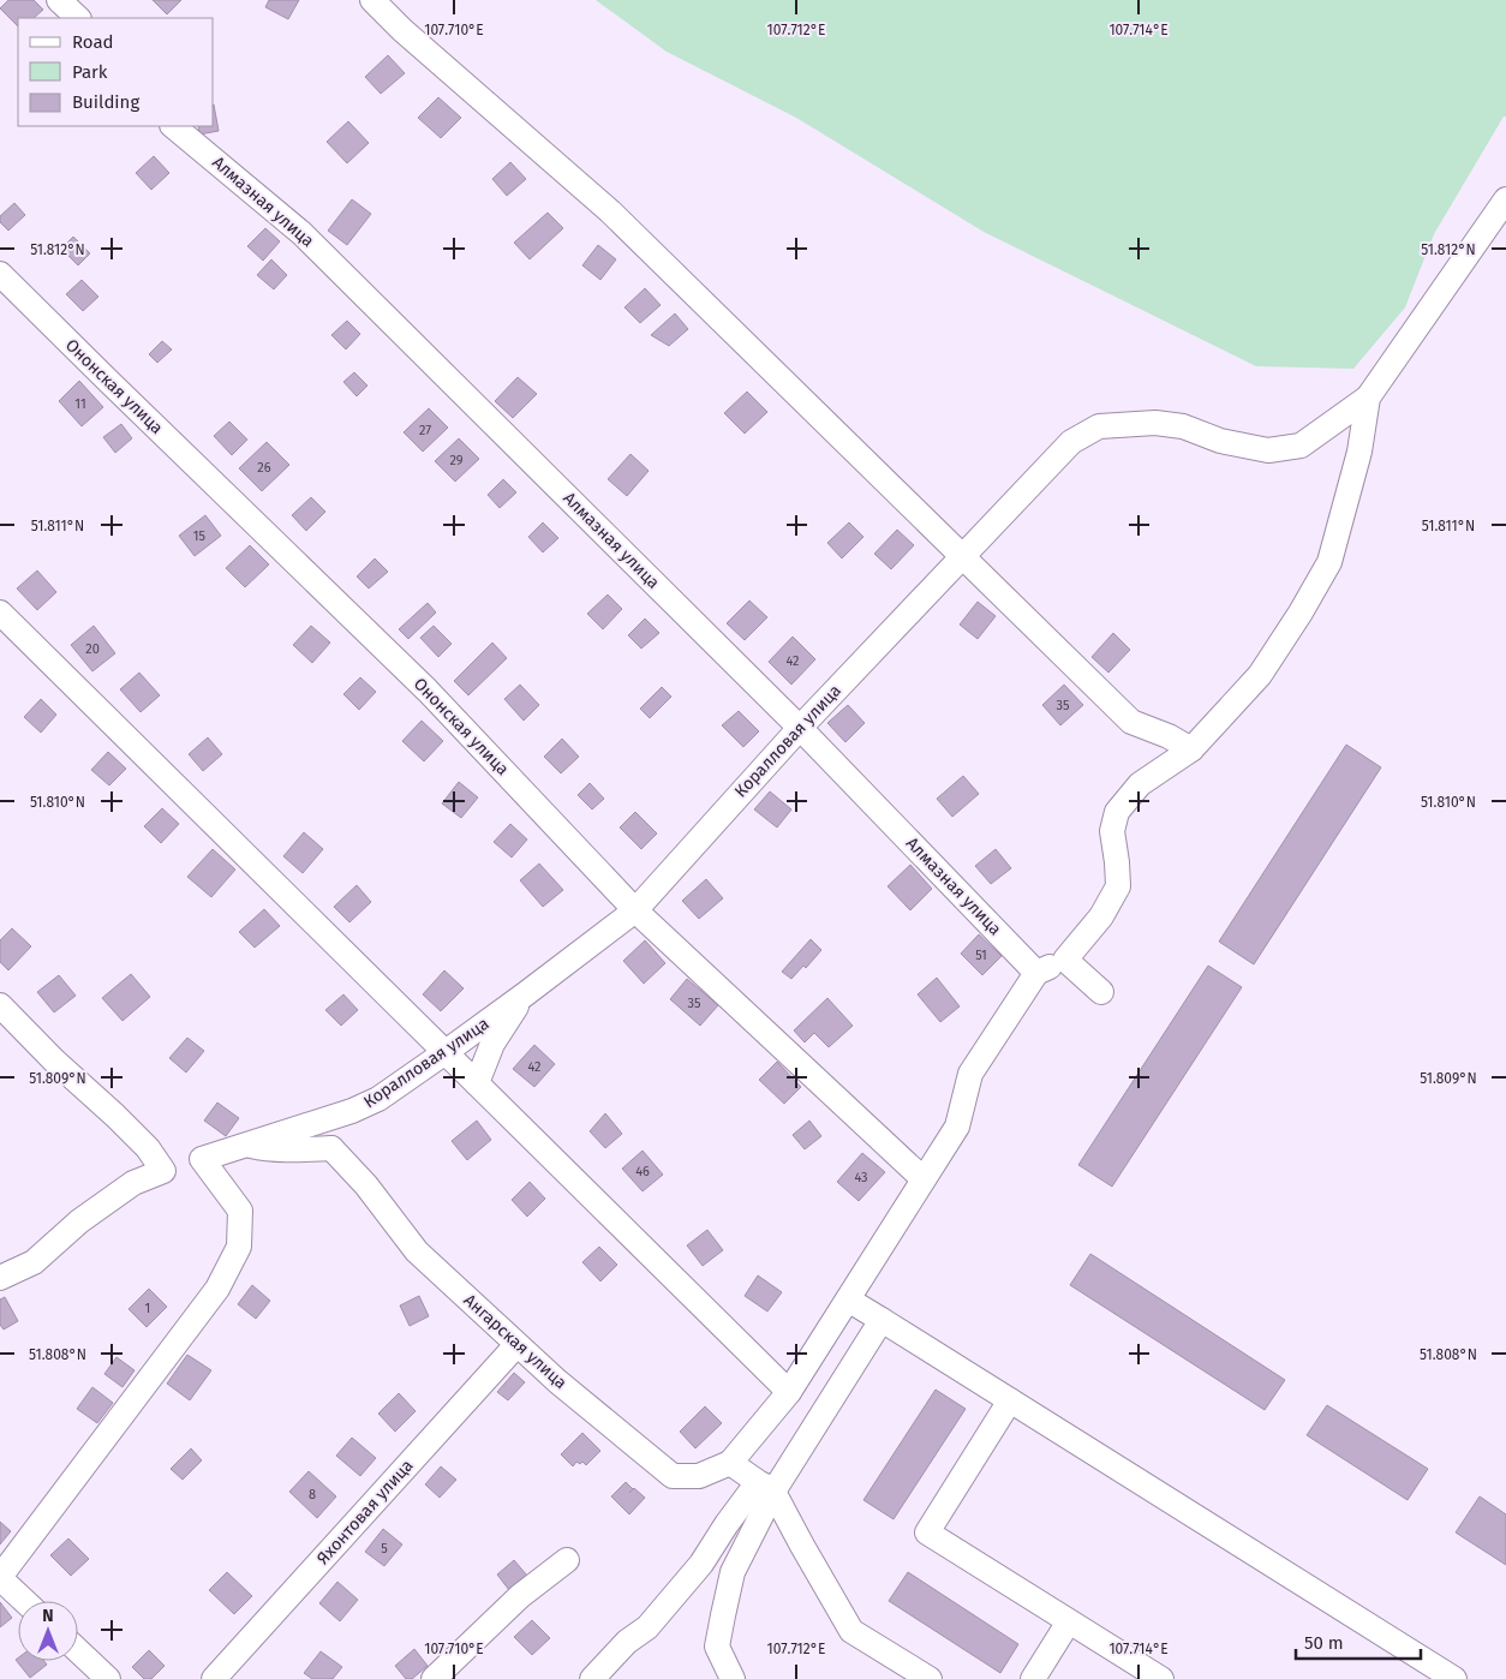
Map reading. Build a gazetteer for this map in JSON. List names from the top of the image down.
{
  "streets": {
    "street": [
      "Алмазная улица",
      "Ононская улица",
      "Коралловая улица",
      "Ангарская улица",
      "Яхонтовая улица"
    ]
  },
  "crossings": [
    ["Алмазная улица", "Коралловая улица"],
    ["Ононская улица", "Коралловая улица"],
    ["Ангарская улица", "Яхонтовая улица"]
  ],
  "house_numbers": [
    "11",
    "27",
    "29",
    "26",
    "15",
    "20",
    "42",
    "35",
    "51",
    "35",
    "42",
    "46",
    "43",
    "1",
    "8",
    "5"
  ],
  "legend": ["Road", "Park", "Building"],
  "scale_bar": "50 m",
  "north": "top",
  "coordinates": [
    "107.710°E",
    "107.712°E",
    "107.714°E",
    "51.812°N",
    "51.811°N",
    "51.810°N",
    "51.809°N",
    "51.808°N"
  ]
}
